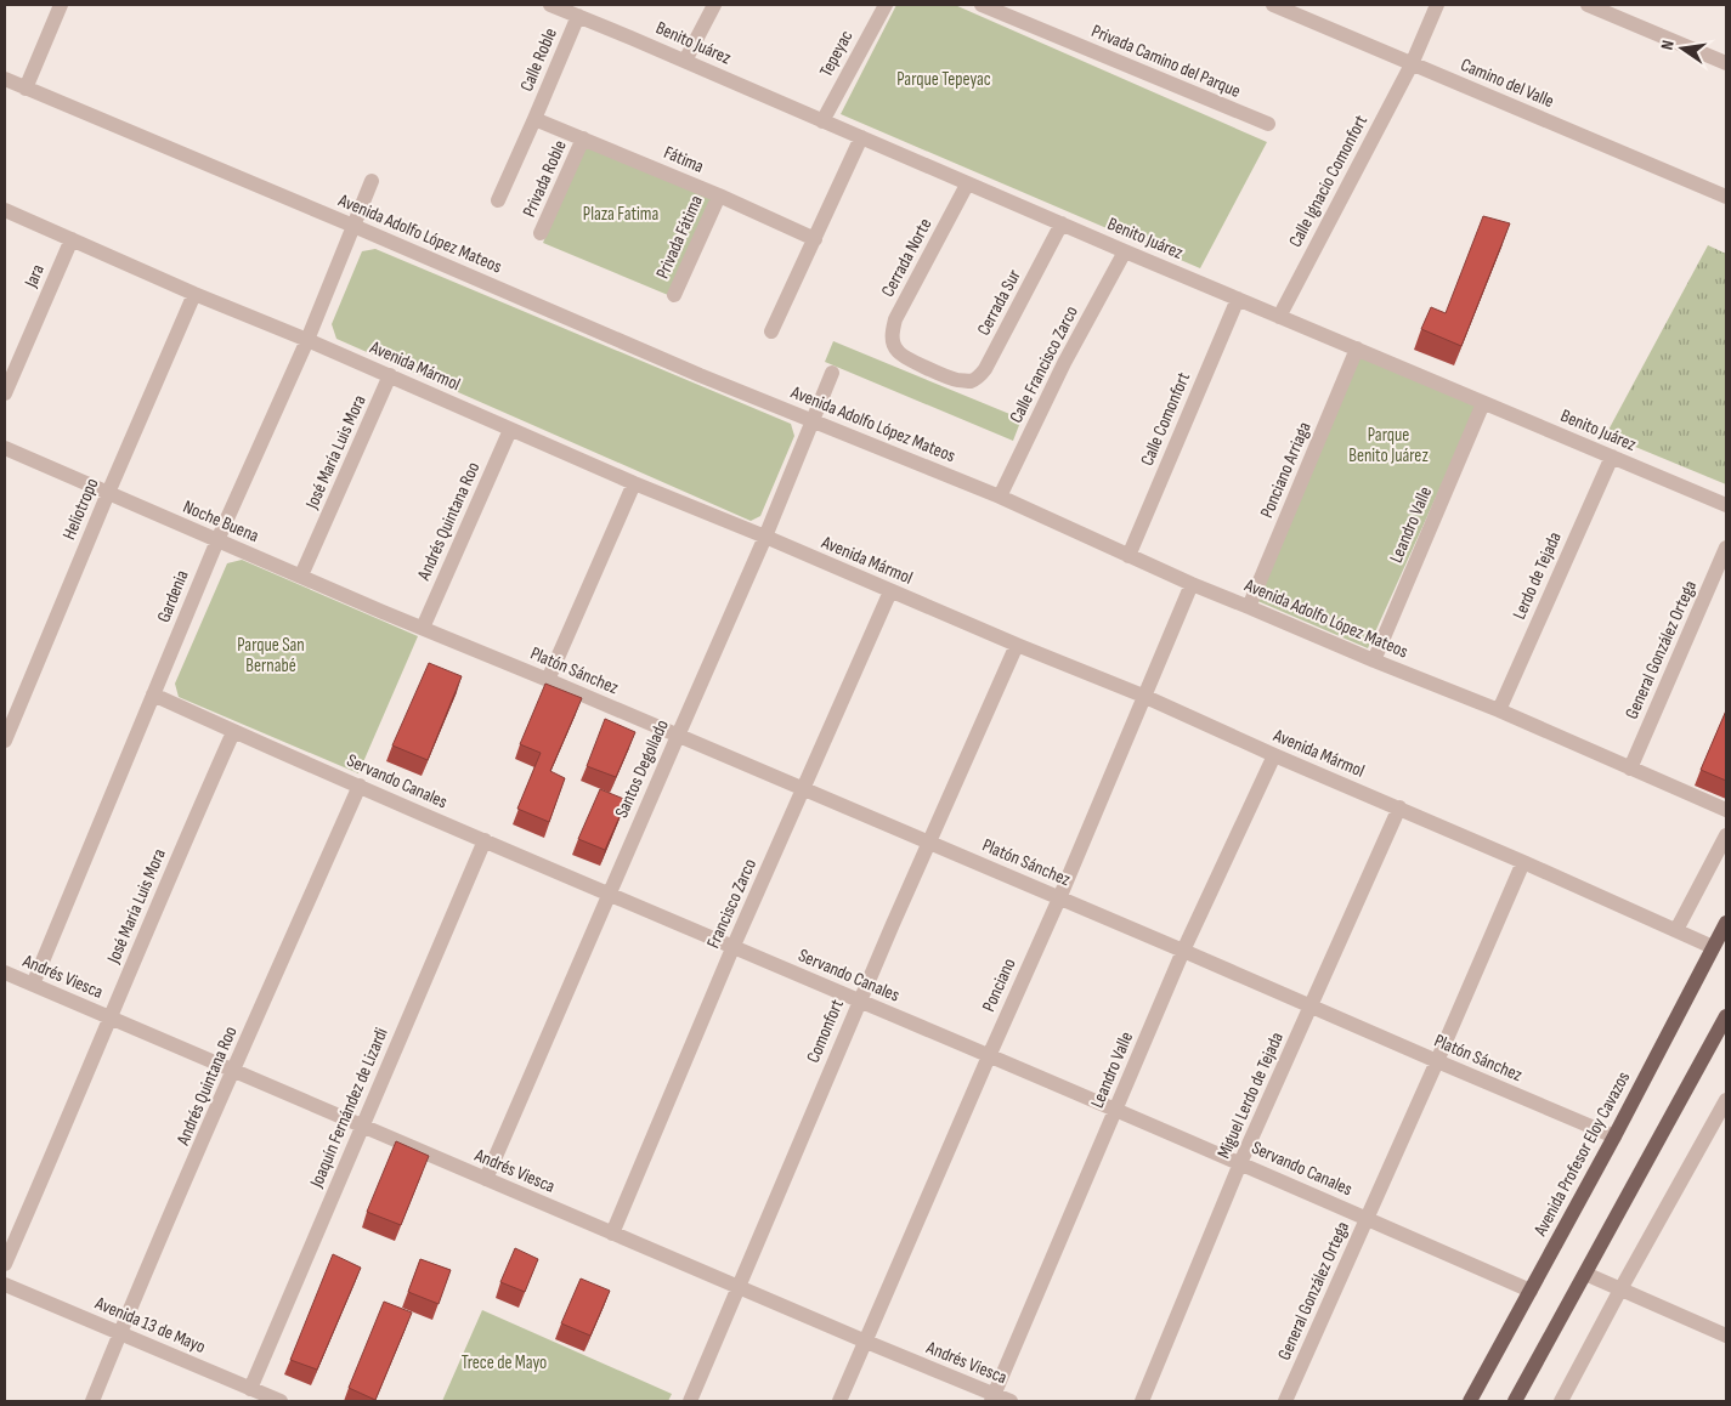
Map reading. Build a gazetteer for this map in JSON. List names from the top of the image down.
{
  "streets": {
    "main road": ["Avenida Profesor Eloy Cavazos"],
    "street": [
      "Benito Juárez",
      "Tepeyac",
      "Calle Roble",
      "Privada Camino del Parque",
      "Camino del Valle",
      "Fátima",
      "Privada Roble",
      "Calle Ignacio Comonfort",
      "Avenida Adolfo López Mateos",
      "Privada Fátima",
      "Cerrada Norte",
      "Jara",
      "Cerrada Sur",
      "Calle Francisco Zarco",
      "Avenida Mármol",
      "Calle Comonfort",
      "José María Luis Mora",
      "Ponciano Arriaga",
      "Heliotropo",
      "Noche Buena",
      "Andrés Quintana Roo",
      "Leandro Valle",
      "Lerdo de Tejada",
      "Gardenia",
      "General González Ortega",
      "Platón Sánchez",
      "Santos Degollado",
      "Servando Canales",
      "Francisco Zarco",
      "Andrés Viesca",
      "Ponciano",
      "Comonfort",
      "Miguel Lerdo de Tejada",
      "Joaquín Fernández de Lizardi",
      "Avenida 13 de Mayo"
    ]
  },
  "crossings": [
    ["Benito Juárez", "Tepeyac"],
    ["Benito Juárez", "Calle Roble"],
    ["Benito Juárez", "Calle Ignacio Comonfort"],
    ["Benito Juárez", "Cerrada Norte"],
    ["Benito Juárez", "Cerrada Sur"],
    ["Benito Juárez", "Calle Francisco Zarco"],
    ["Benito Juárez", "Calle Comonfort"],
    ["Benito Juárez", "Ponciano Arriaga"],
    ["Benito Juárez", "Leandro Valle"],
    ["Benito Juárez", "Lerdo de Tejada"],
    ["Calle Roble", "Fátima"],
    ["Calle Roble", "Privada Roble"],
    ["Camino del Valle", "Calle Ignacio Comonfort"],
    ["Fátima", "Privada Roble"],
    ["Fátima", "Privada Fátima"],
    ["Avenida Adolfo López Mateos", "Calle Francisco Zarco"],
    ["Avenida Adolfo López Mateos", "Calle Comonfort"],
    ["Avenida Adolfo López Mateos", "Ponciano Arriaga"],
    ["Avenida Adolfo López Mateos", "Leandro Valle"],
    ["Avenida Adolfo López Mateos", "Lerdo de Tejada"],
    ["Avenida Adolfo López Mateos", "Gardenia"],
    ["Avenida Adolfo López Mateos", "General González Ortega"],
    ["Avenida Adolfo López Mateos", "Santos Degollado"],
    ["Avenida Adolfo López Mateos", "Ponciano"],
    ["Cerrada Norte", "Cerrada Sur"],
    ["Jara", "Avenida Mármol"],
    ["Avenida Mármol", "José María Luis Mora"],
    ["Avenida Mármol", "Heliotropo"],
    ["Avenida Mármol", "Andrés Quintana Roo"],
    ["Avenida Mármol", "Leandro Valle"],
    ["Avenida Mármol", "Gardenia"],
    ["Avenida Mármol", "General González Ortega"],
    ["Avenida Mármol", "Santos Degollado"],
    ["Avenida Mármol", "Francisco Zarco"],
    ["Avenida Mármol", "Ponciano"],
    ["Avenida Mármol", "Comonfort"],
    ["Avenida Mármol", "Miguel Lerdo de Tejada"],
    ["Avenida Mármol", "Avenida Profesor Eloy Cavazos"],
    ["José María Luis Mora", "Noche Buena"],
    ["José María Luis Mora", "Servando Canales"],
    ["José María Luis Mora", "Andrés Viesca"],
    ["Heliotropo", "Noche Buena"],
    ["Noche Buena", "Andrés Quintana Roo"],
    ["Noche Buena", "Gardenia"],
    ["Noche Buena", "Platón Sánchez"],
    ["Andrés Quintana Roo", "Platón Sánchez"],
    ["Andrés Quintana Roo", "Servando Canales"],
    ["Andrés Quintana Roo", "Andrés Viesca"],
    ["Andrés Quintana Roo", "Avenida 13 de Mayo"],
    ["Leandro Valle", "Platón Sánchez"],
    ["Leandro Valle", "Servando Canales"],
    ["Leandro Valle", "Andrés Viesca"],
    ["Gardenia", "Servando Canales"],
    ["Gardenia", "Andrés Viesca"],
    ["General González Ortega", "Platón Sánchez"],
    ["General González Ortega", "Servando Canales"],
    ["Platón Sánchez", "Santos Degollado"],
    ["Platón Sánchez", "Francisco Zarco"],
    ["Platón Sánchez", "Ponciano"],
    ["Platón Sánchez", "Comonfort"],
    ["Platón Sánchez", "Miguel Lerdo de Tejada"],
    ["Platón Sánchez", "Avenida Profesor Eloy Cavazos"],
    ["Santos Degollado", "Servando Canales"],
    ["Santos Degollado", "Andrés Viesca"],
    ["Servando Canales", "Francisco Zarco"],
    ["Servando Canales", "Ponciano"],
    ["Servando Canales", "Comonfort"],
    ["Servando Canales", "Miguel Lerdo de Tejada"],
    ["Servando Canales", "Joaquín Fernández de Lizardi"],
    ["Servando Canales", "Avenida Profesor Eloy Cavazos"],
    ["Francisco Zarco", "Andrés Viesca"],
    ["Andrés Viesca", "Ponciano"],
    ["Andrés Viesca", "Comonfort"],
    ["Andrés Viesca", "Joaquín Fernández de Lizardi"],
    ["Joaquín Fernández de Lizardi", "Avenida 13 de Mayo"]
  ],
  "parks": [
    "Parque Tepeyac",
    "Plaza Fatima",
    "Parque Benito Juárez",
    "Parque San Bernabé",
    "Trece de Mayo"
  ],
  "north": "left"
}
